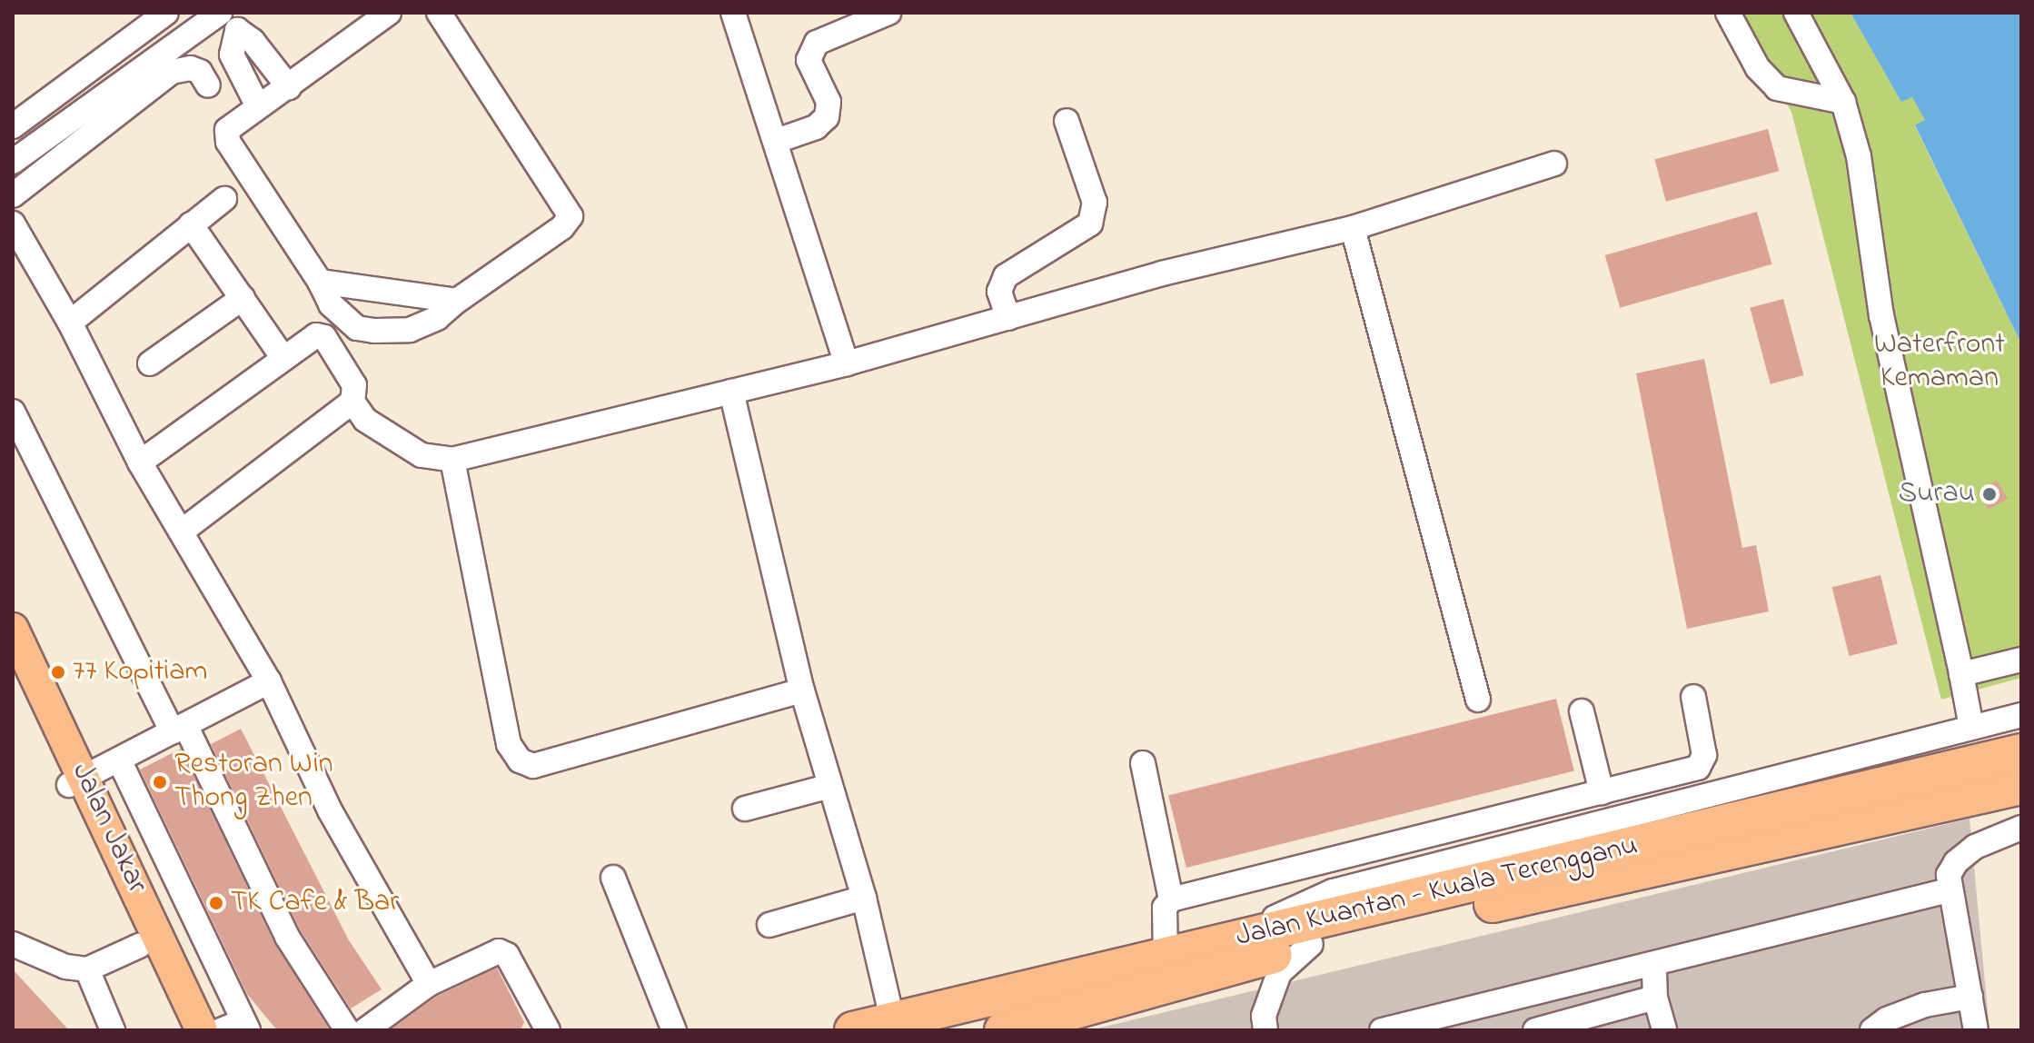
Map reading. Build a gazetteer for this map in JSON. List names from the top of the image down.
{
  "streets": {
    "highway": ["Jalan Kuantan - Kuala Terengganu"],
    "main road": ["Jalan Jakar"]
  },
  "parks": ["Waterfront Kemaman"],
  "places": [
    "Surau",
    "77 Kopitiam",
    "Restoran Win Thong Zhen",
    "TK Cafe & Bar"
  ]
}
